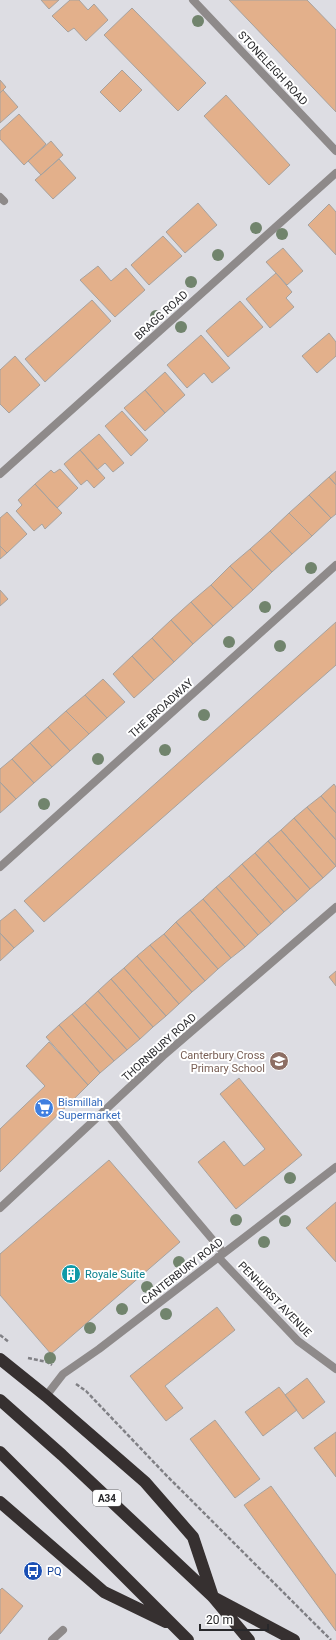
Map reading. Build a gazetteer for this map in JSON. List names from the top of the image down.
{
  "streets": {
    "highway": ["A34"],
    "street": [
      "STONELEIGH ROAD",
      "BRAGG ROAD",
      "THE BROADWAY",
      "THORNBURY ROAD",
      "CANTERBURY ROAD",
      "PENHURST AVENUE"
    ]
  },
  "crossings": [
    ["THORNBURY ROAD", "PENHURST AVENUE"],
    ["CANTERBURY ROAD", "PENHURST AVENUE"]
  ],
  "places": {
    "school or university": ["Canterbury Cross Primary School"],
    "supermarket": ["Bismillah Supermarket"],
    "building": ["Royale Suite"],
    "bus stop": ["PQ"]
  },
  "scale_bar": "20 m"
}
